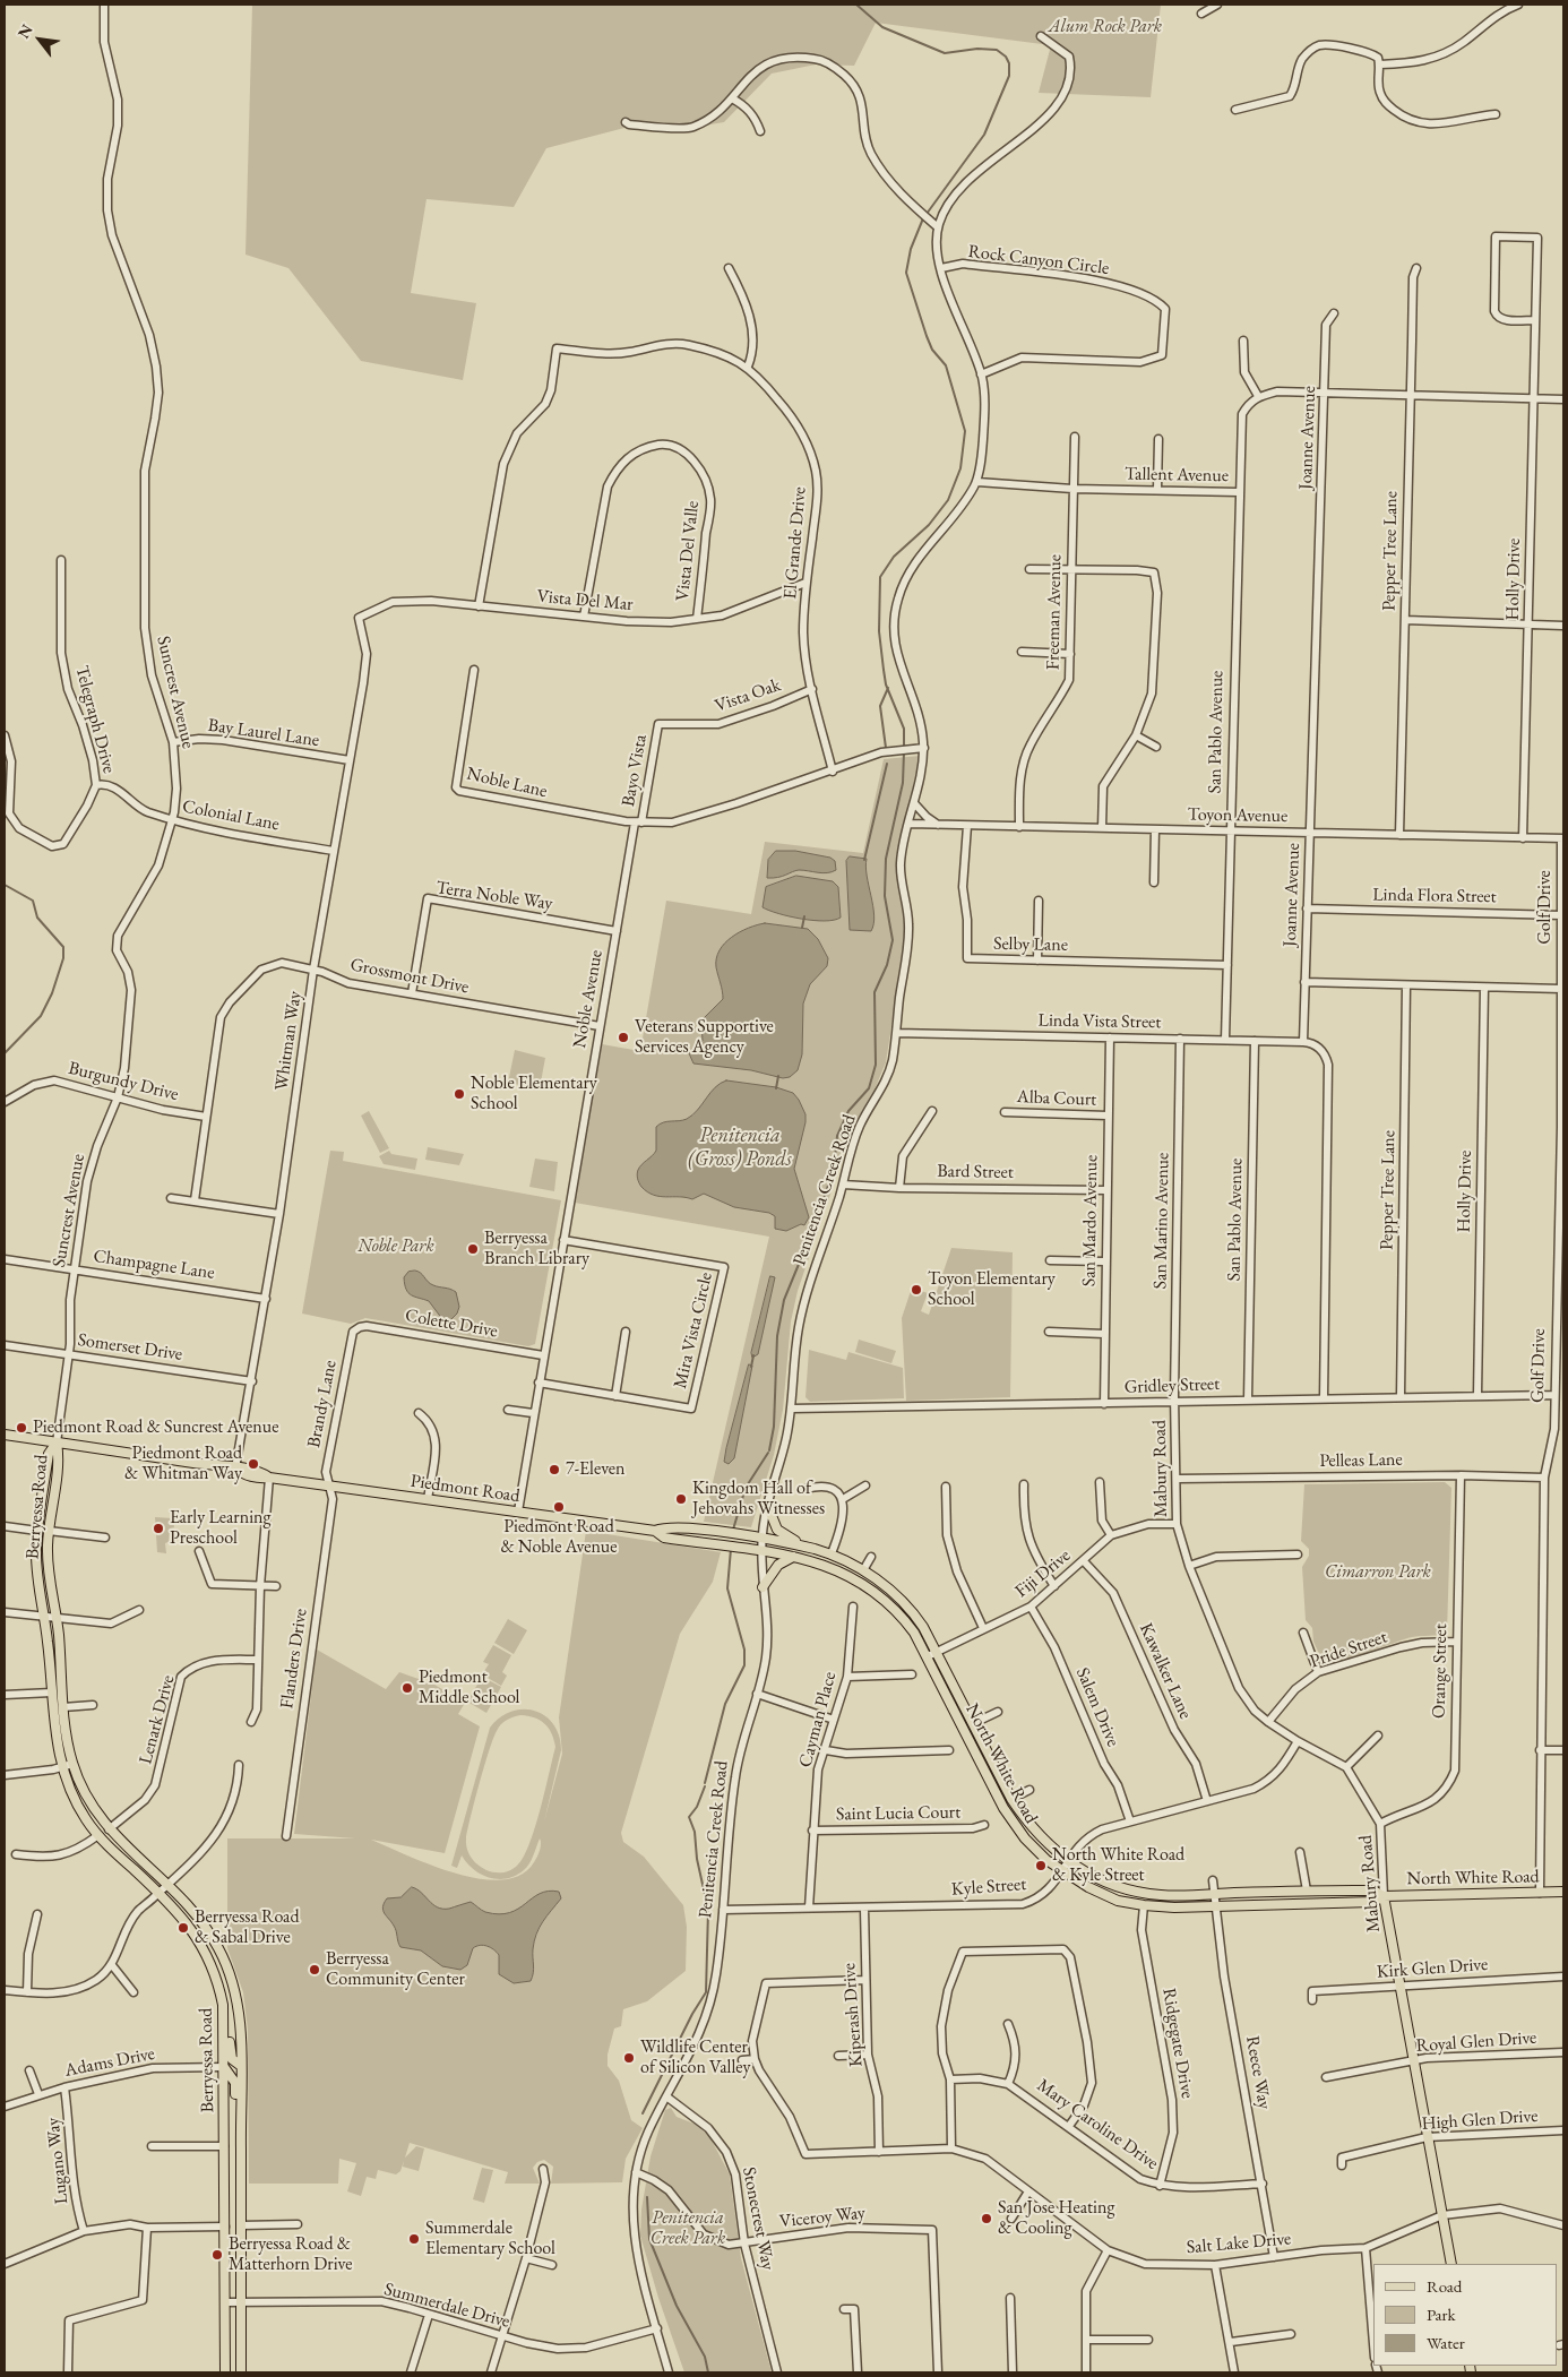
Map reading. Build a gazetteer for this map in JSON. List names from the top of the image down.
{
  "streets": {
    "main road": [
      "Mabury Road",
      "Piedmont Road",
      "Berryessa Road",
      "North White Road"
    ],
    "street": [
      "Rock Canyon Circle",
      "Joanne Avenue",
      "Tallent Avenue",
      "El Grande Drive",
      "Vista Del Valle",
      "Pepper Tree Lane",
      "Holly Drive",
      "Vista Del Mar",
      "Freeman Avenue",
      "Suncrest Avenue",
      "Vista Oak",
      "Telegraph Drive",
      "San Pablo Avenue",
      "Bay Laurel Lane",
      "Bayo Vista",
      "Noble Lane",
      "Colonial Lane",
      "Toyon Avenue",
      "Terra Noble Way",
      "Linda Flora Street",
      "Golf Drive",
      "Selby Lane",
      "Grossmont Drive",
      "Noble Avenue",
      "Linda Vista Street",
      "Whitman Way",
      "Burgundy Drive",
      "Alba Court",
      "Bard Street",
      "Penitencia Creek Road",
      "San Mardo Avenue",
      "San Marino Avenue",
      "Champagne Lane",
      "Colette Drive",
      "Mira Vista Circle",
      "Somerset Drive",
      "Gridley Street",
      "Brandy Lane",
      "Pelleas Lane",
      "Fiji Drive",
      "Pride Street",
      "Flanders Drive",
      "Kawalker Lane",
      "Orange Street",
      "Salem Drive",
      "Lenark Drive",
      "Cayman Place",
      "Saint Lucia Court",
      "Kyle Street",
      "Kirk Glen Drive",
      "Kiperash Drive",
      "Royal Glen Drive",
      "Ridgegate Drive",
      "Adams Drive",
      "Reece Way",
      "High Glen Drive",
      "Mary Caroline Drive",
      "Lugano Way",
      "Viceroy Way",
      "Stonecrest Way",
      "Salt Lake Drive",
      "Summerdale Drive"
    ]
  },
  "crossings": [
    ["Joanne Avenue", "Toyon Avenue"],
    ["Joanne Avenue", "Linda Flora Street"],
    ["Joanne Avenue", "Linda Vista Street"],
    ["Tallent Avenue", "Freeman Avenue"],
    ["Tallent Avenue", "San Pablo Avenue"],
    ["Tallent Avenue", "Penitencia Creek Road"],
    ["El Grande Drive", "Vista Del Mar"],
    ["El Grande Drive", "Vista Oak"],
    ["Vista Del Valle", "Vista Del Mar"],
    ["Pepper Tree Lane", "Toyon Avenue"],
    ["Pepper Tree Lane", "Gridley Street"],
    ["Holly Drive", "Toyon Avenue"],
    ["Holly Drive", "Gridley Street"],
    ["Vista Del Mar", "Whitman Way"],
    ["Freeman Avenue", "Toyon Avenue"],
    ["Suncrest Avenue", "Bay Laurel Lane"],
    ["Suncrest Avenue", "Colonial Lane"],
    ["Suncrest Avenue", "Burgundy Drive"],
    ["Suncrest Avenue", "Champagne Lane"],
    ["Suncrest Avenue", "Somerset Drive"],
    ["Suncrest Avenue", "Piedmont Road"],
    ["Suncrest Avenue", "Berryessa Road"],
    ["Vista Oak", "Bayo Vista"],
    ["Telegraph Drive", "Colonial Lane"],
    ["San Pablo Avenue", "Toyon Avenue"],
    ["San Pablo Avenue", "Selby Lane"],
    ["San Pablo Avenue", "Linda Vista Street"],
    ["San Pablo Avenue", "Gridley Street"],
    ["Bay Laurel Lane", "Whitman Way"],
    ["Bayo Vista", "Noble Lane"],
    ["Bayo Vista", "Noble Avenue"],
    ["Noble Lane", "Noble Avenue"],
    ["Colonial Lane", "Whitman Way"],
    ["Toyon Avenue", "Golf Drive"],
    ["Toyon Avenue", "Selby Lane"],
    ["Toyon Avenue", "Penitencia Creek Road"],
    ["Terra Noble Way", "Grossmont Drive"],
    ["Terra Noble Way", "Noble Avenue"],
    ["Linda Flora Street", "Golf Drive"],
    ["Golf Drive", "Gridley Street"],
    ["Golf Drive", "Pelleas Lane"],
    ["Golf Drive", "North White Road"],
    ["Grossmont Drive", "Noble Avenue"],
    ["Grossmont Drive", "Whitman Way"],
    ["Grossmont Drive", "Burgundy Drive"],
    ["Noble Avenue", "Colette Drive"],
    ["Noble Avenue", "Mira Vista Circle"],
    ["Noble Avenue", "Piedmont Road"],
    ["Linda Vista Street", "Penitencia Creek Road"],
    ["Linda Vista Street", "San Mardo Avenue"],
    ["Linda Vista Street", "San Marino Avenue"],
    ["Whitman Way", "Champagne Lane"],
    ["Whitman Way", "Somerset Drive"],
    ["Whitman Way", "Piedmont Road"],
    ["Alba Court", "San Mardo Avenue"],
    ["Bard Street", "Penitencia Creek Road"],
    ["Bard Street", "San Mardo Avenue"],
    ["Penitencia Creek Road", "Gridley Street"],
    ["Penitencia Creek Road", "North White Road"],
    ["Penitencia Creek Road", "Kyle Street"],
    ["Penitencia Creek Road", "Viceroy Way"],
    ["Penitencia Creek Road", "Stonecrest Way"],
    ["Penitencia Creek Road", "Summerdale Drive"],
    ["San Mardo Avenue", "Gridley Street"],
    ["San Marino Avenue", "Gridley Street"],
    ["San Marino Avenue", "Mabury Road"],
    ["Colette Drive", "Brandy Lane"],
    ["Gridley Street", "Mabury Road"],
    ["Brandy Lane", "Piedmont Road"],
    ["Brandy Lane", "Flanders Drive"],
    ["Pelleas Lane", "Mabury Road"],
    ["Pelleas Lane", "Orange Street"],
    ["Mabury Road", "Fiji Drive"],
    ["Mabury Road", "Pride Street"],
    ["Mabury Road", "Orange Street"],
    ["Mabury Road", "North White Road"],
    ["Mabury Road", "Kyle Street"],
    ["Mabury Road", "Kirk Glen Drive"],
    ["Mabury Road", "Royal Glen Drive"],
    ["Mabury Road", "High Glen Drive"],
    ["Mabury Road", "Salt Lake Drive"],
    ["Piedmont Road", "Berryessa Road"],
    ["Piedmont Road", "Flanders Drive"],
    ["Piedmont Road", "North White Road"],
    ["Berryessa Road", "Lenark Drive"],
    ["Berryessa Road", "Adams Drive"],
    ["Berryessa Road", "Summerdale Drive"],
    ["Fiji Drive", "Kawalker Lane"],
    ["Fiji Drive", "Salem Drive"],
    ["Fiji Drive", "North White Road"],
    ["Pride Street", "Orange Street"],
    ["Kawalker Lane", "Kyle Street"],
    ["Salem Drive", "Kyle Street"],
    ["Cayman Place", "Saint Lucia Court"],
    ["Cayman Place", "Kyle Street"],
    ["North White Road", "Kyle Street"],
    ["North White Road", "Ridgegate Drive"],
    ["North White Road", "Reece Way"],
    ["Kyle Street", "Kiperash Drive"],
    ["Kiperash Drive", "Salt Lake Drive"],
    ["Ridgegate Drive", "Mary Caroline Drive"],
    ["Adams Drive", "Lugano Way"],
    ["Reece Way", "Mary Caroline Drive"],
    ["Reece Way", "Salt Lake Drive"],
    ["Viceroy Way", "Stonecrest Way"]
  ],
  "water": ["Penitencia (Gross) Ponds"],
  "parks": [
    "Alum Rock Park",
    "Noble Park",
    "Cimarron Park",
    "Penitencia Creek Park"
  ],
  "places": [
    "Veterans Supportive Services Agency",
    "Noble Elementary School",
    "Berryessa Branch Library",
    "Toyon Elementary School",
    "Piedmont Road & Suncrest Avenue",
    "Piedmont Road & Whitman Way",
    "7-Eleven",
    "Kingdom Hall of Jehovahs Witnesses",
    "Piedmont Road & Noble Avenue",
    "Early Learning Preschool",
    "Piedmont Middle School",
    "North White Road & Kyle Street",
    "Berryessa Road & Sabal Drive",
    "Berryessa Community Center",
    "Wildlife Center of Silicon Valley",
    "San Jose Heating & Cooling",
    "Summerdale Elementary School",
    "Berryessa Road & Matterhorn Drive"
  ],
  "legend": ["Road", "Park", "Water"],
  "north": "top left"
}
